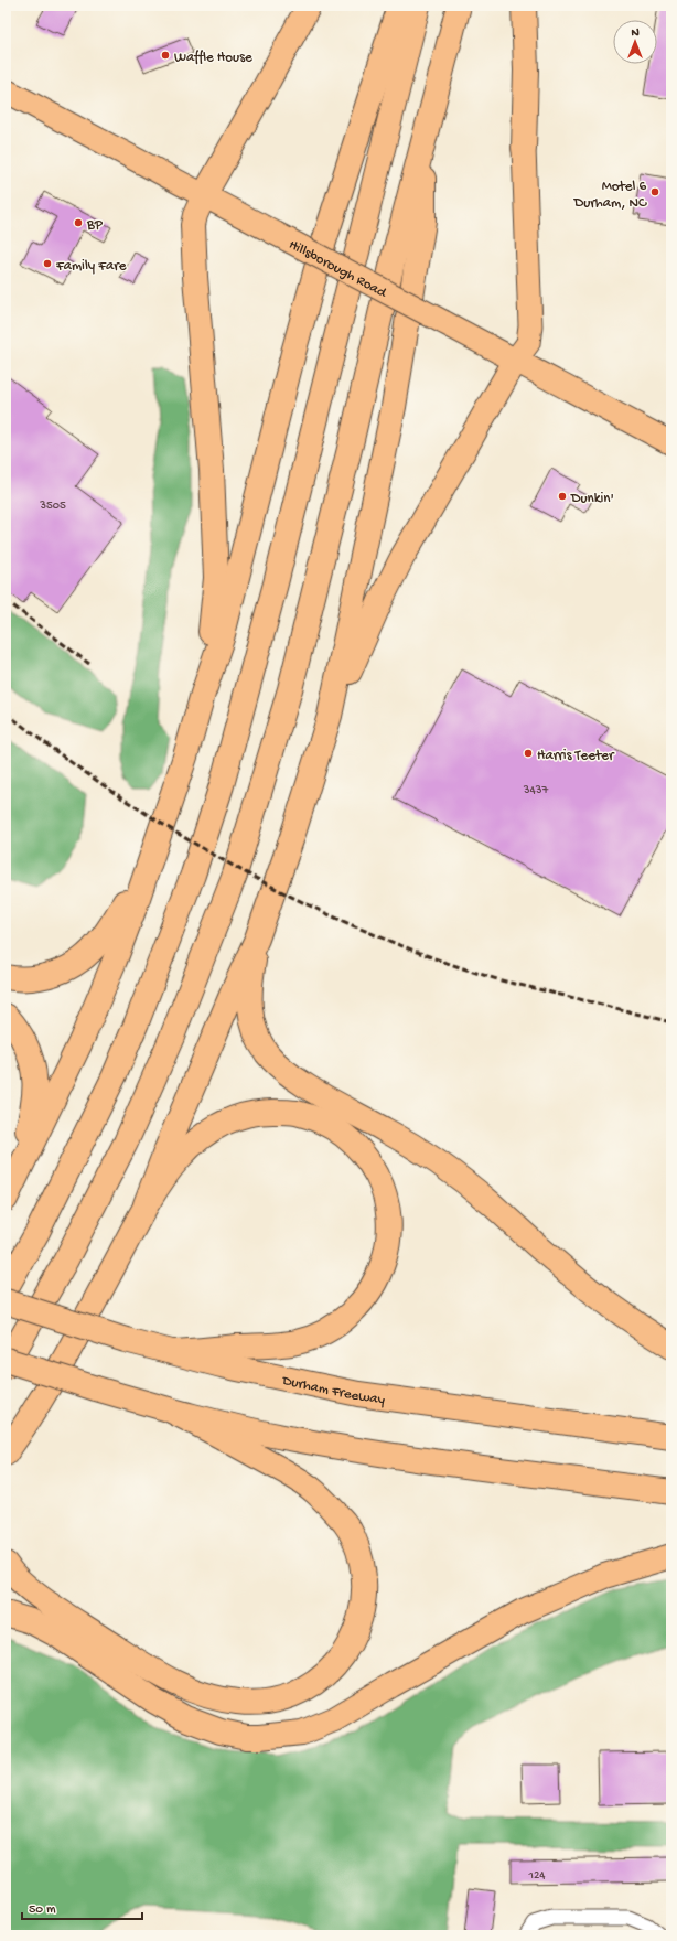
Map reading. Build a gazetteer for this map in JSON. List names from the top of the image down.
{
  "streets": {
    "highway": ["Durham Freeway"],
    "main road": ["Hillsborough Road"]
  },
  "places": [
    "Waffle House",
    "Motel 6 Durham, NC",
    "BP",
    "Family Fare",
    "Dunkin'",
    "Harris Teeter"
  ],
  "house_numbers": ["3505", "3437", "124"],
  "scale_bar": "50 m",
  "north": "top"
}
